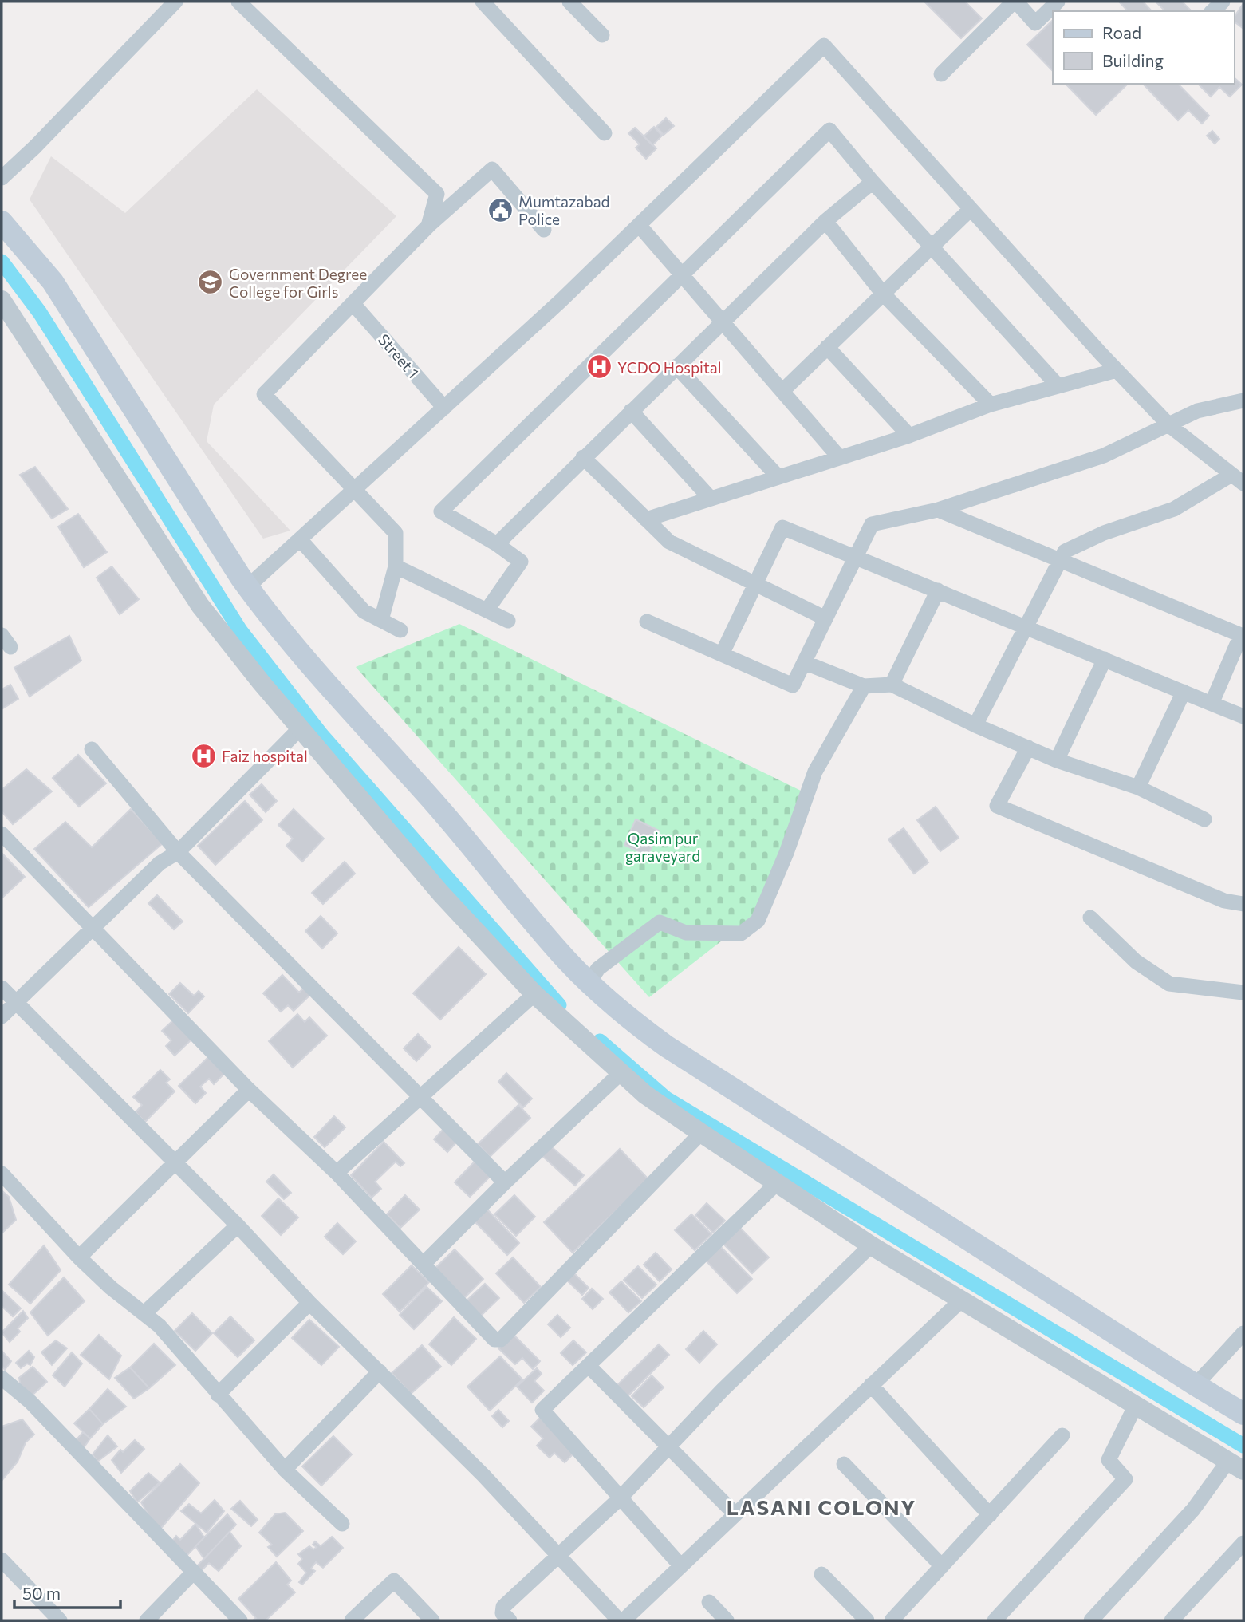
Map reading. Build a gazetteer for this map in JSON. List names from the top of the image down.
{
  "streets": {
    "street": ["Street 1"]
  },
  "districts": ["LASANI COLONY"],
  "parks": ["Qasim pur garaveyard"],
  "places": {
    "public building": ["Mumtazabad Police"],
    "school or university": ["Government Degree College for Girls"],
    "hospital": ["YCDO Hospital", "Faiz hospital"]
  },
  "legend": ["Road", "Building"],
  "scale_bar": "50 m"
}
